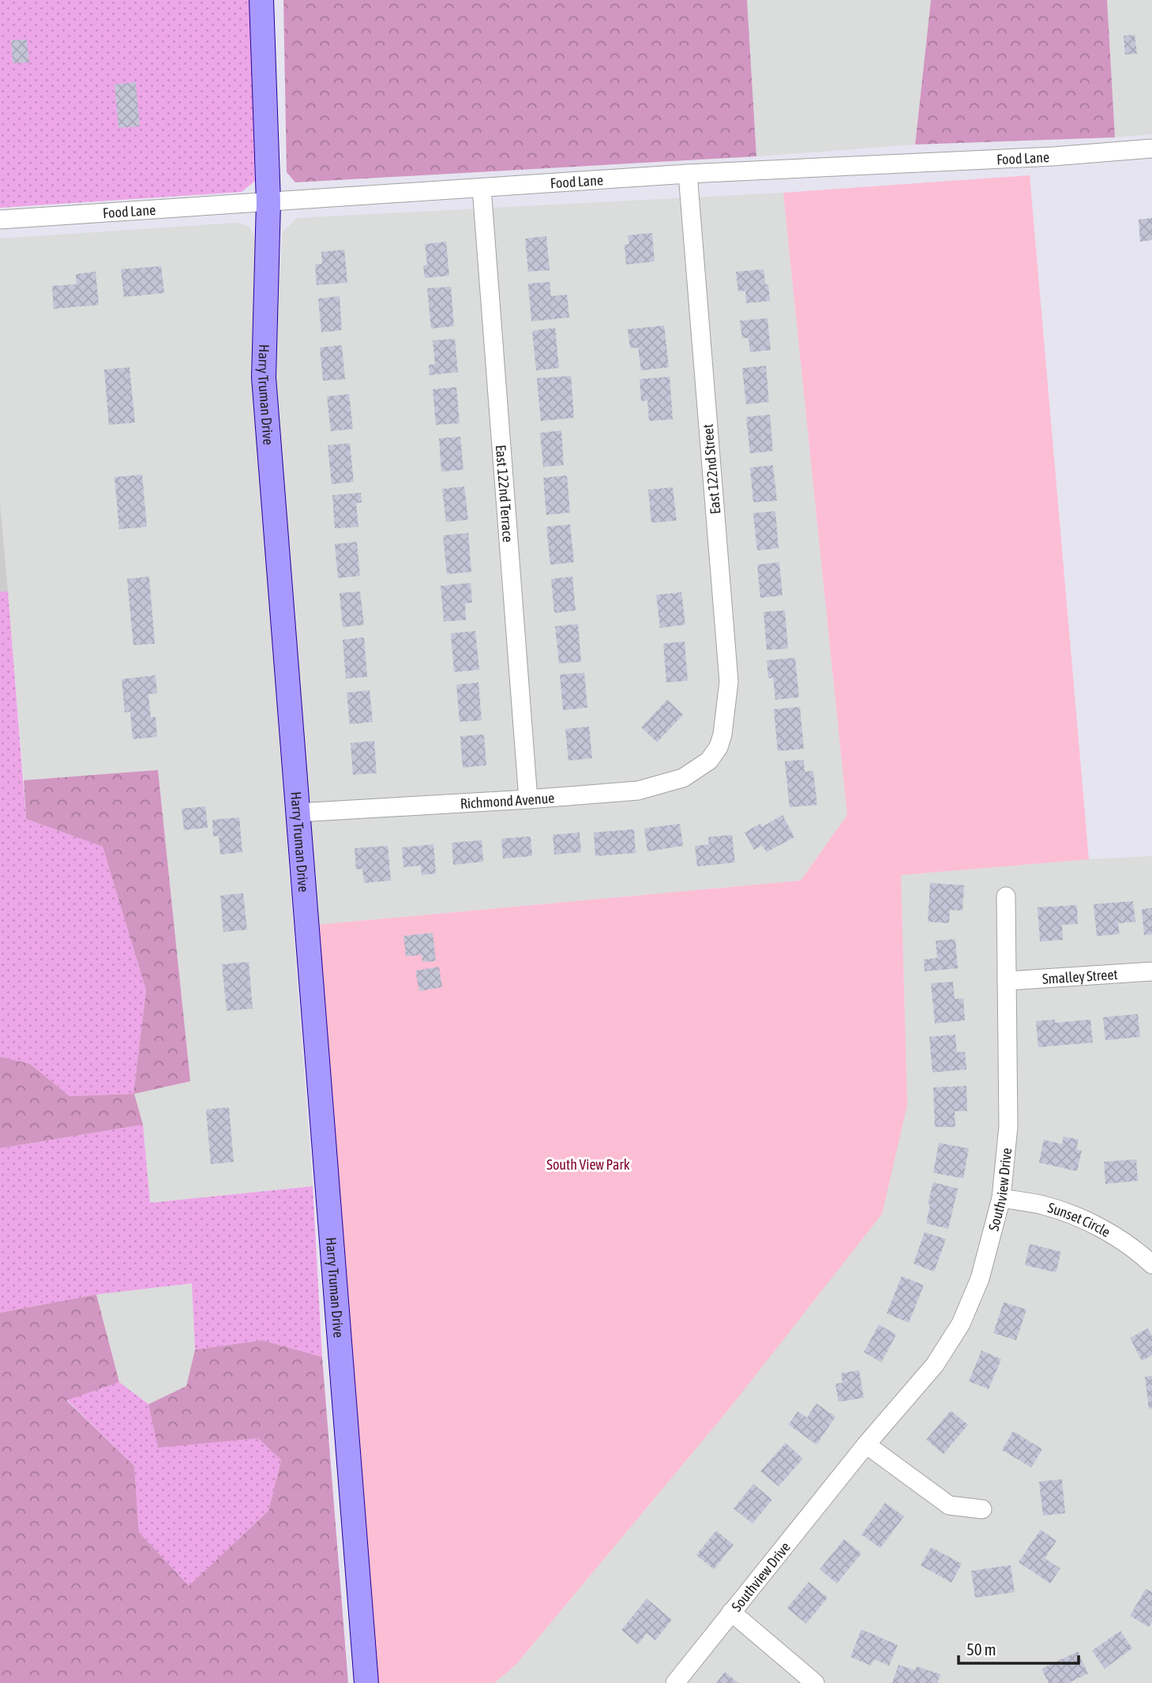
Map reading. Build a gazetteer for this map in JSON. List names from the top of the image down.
{
  "streets": {
    "main road": ["Harry Truman Drive"],
    "street": [
      "Food Lane",
      "East 122nd Street",
      "East 122nd Terrace",
      "Richmond Avenue",
      "Smalley Street",
      "Southview Drive",
      "Sunset Circle"
    ]
  },
  "crossings": [
    ["Food Lane", "Harry Truman Drive"],
    ["Food Lane", "East 122nd Street"],
    ["Food Lane", "East 122nd Terrace"],
    ["Harry Truman Drive", "Richmond Avenue"],
    ["East 122nd Street", "Richmond Avenue"],
    ["East 122nd Terrace", "Richmond Avenue"],
    ["Smalley Street", "Southview Drive"],
    ["Southview Drive", "Sunset Circle"]
  ],
  "parks": ["South View Park"],
  "scale_bar": "50 m"
}
